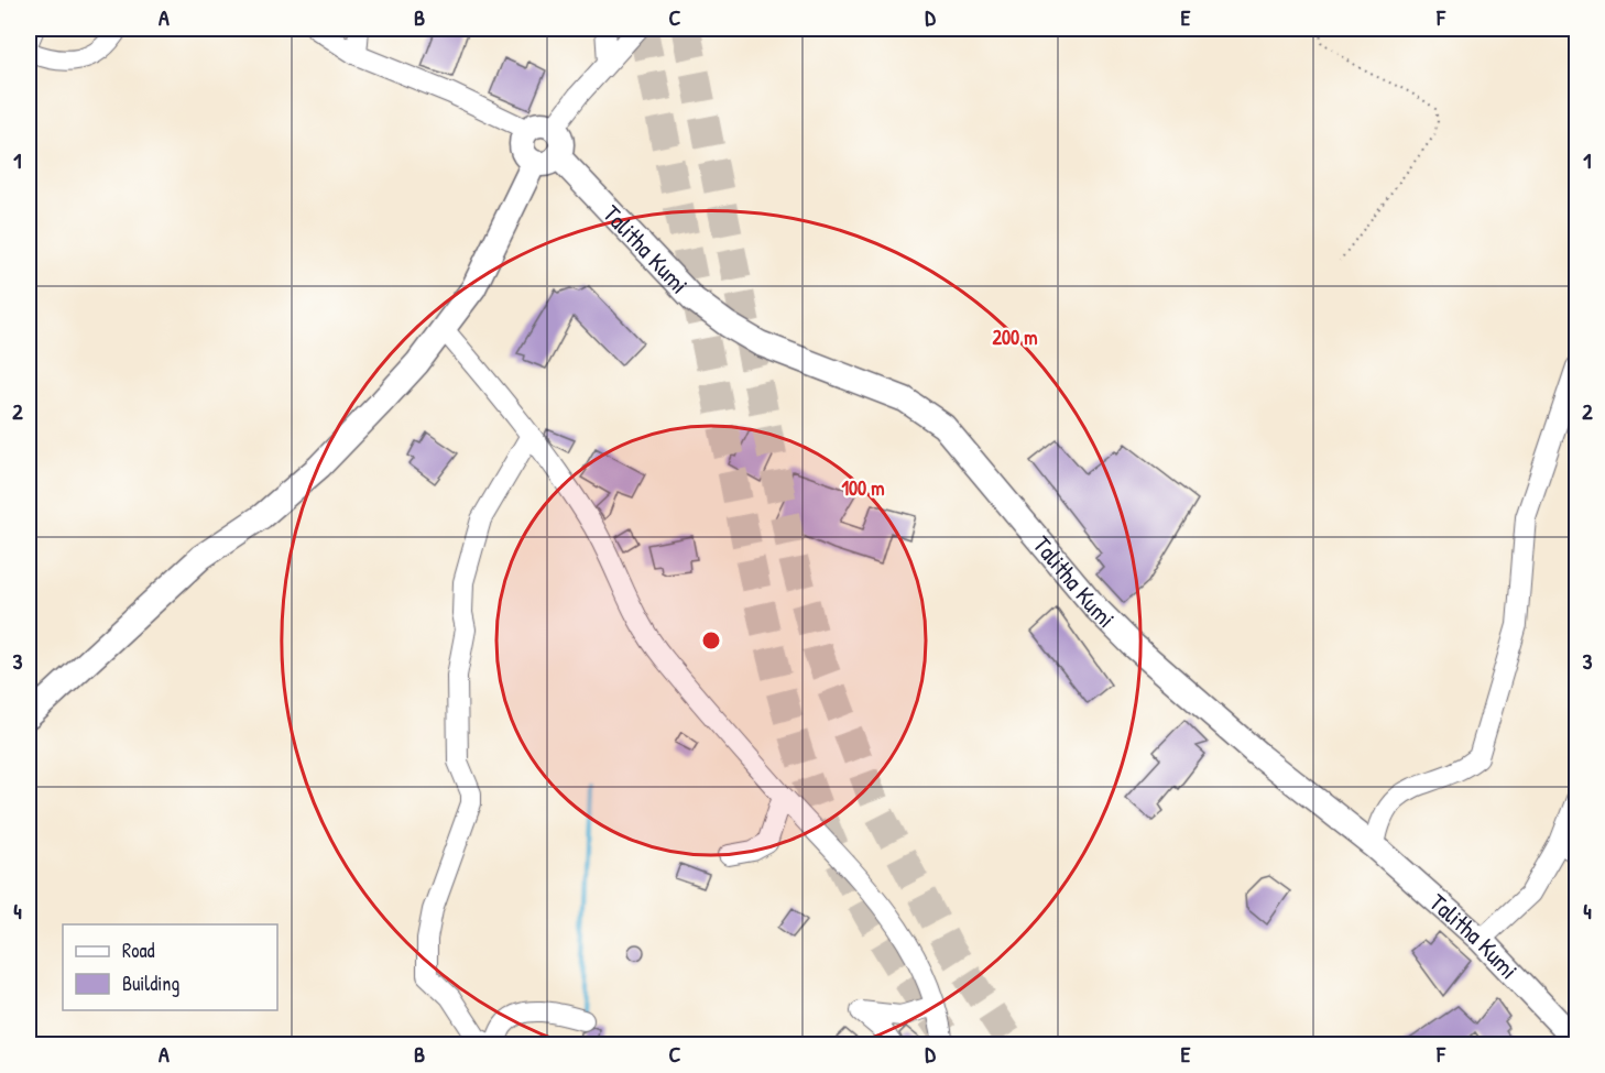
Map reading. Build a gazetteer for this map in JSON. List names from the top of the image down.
{
  "streets": {
    "main road": ["Talitha Kumi"]
  },
  "legend": ["Road", "Building"],
  "grid": {
    "columns": [
      "A",
      "B",
      "C",
      "D",
      "E",
      "F"
    ],
    "rows": [
      "1",
      "2",
      "3",
      "4"
    ]
  },
  "rings": ["200 m", "100 m"]
}
